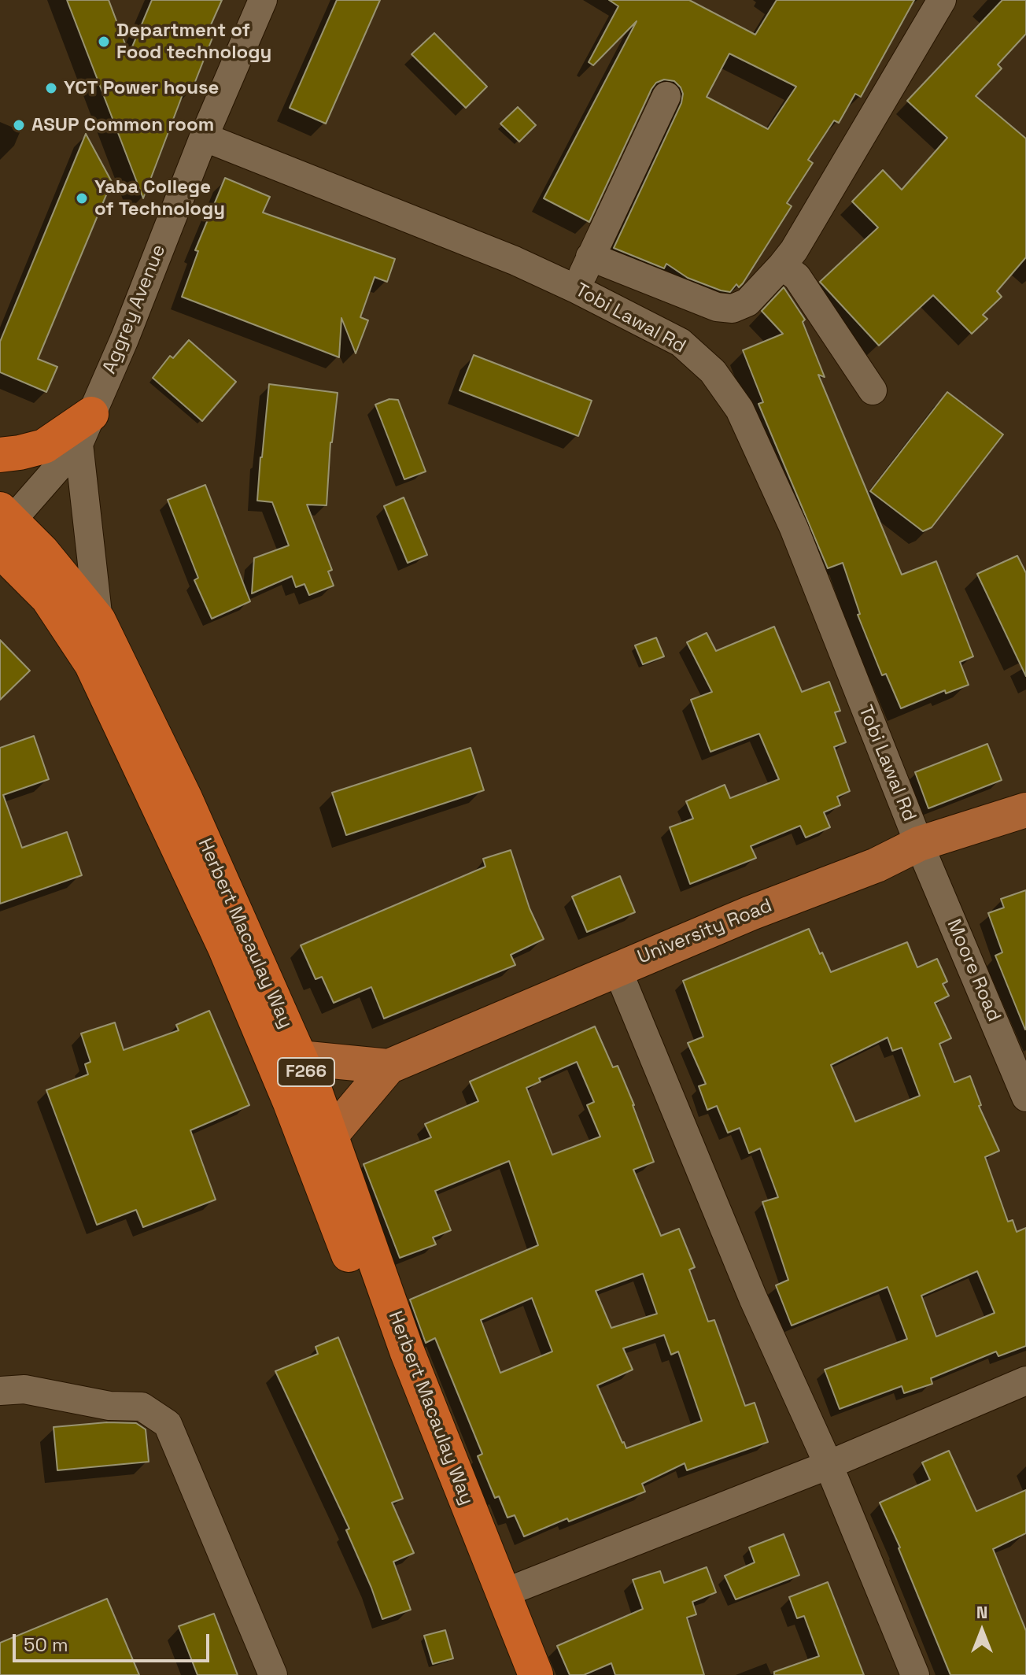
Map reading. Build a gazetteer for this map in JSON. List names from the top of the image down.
{
  "streets": {
    "highway": ["Herbert Macaulay Way", "F266"],
    "main road": ["University Road"],
    "street": ["Aggrey Avenue", "Tobi Lawal Rd", "Moore Road"]
  },
  "crossings": [
    ["Aggrey Avenue", "Tobi Lawal Rd"],
    ["Tobi Lawal Rd", "University Road"],
    ["Tobi Lawal Rd", "Moore Road"],
    ["University Road", "Moore Road"]
  ],
  "places": [
    "Department of Food technology",
    "YCT Power house",
    "ASUP Common room",
    "Yaba College of Technology"
  ],
  "scale_bar": "50 m",
  "north": "top"
}
